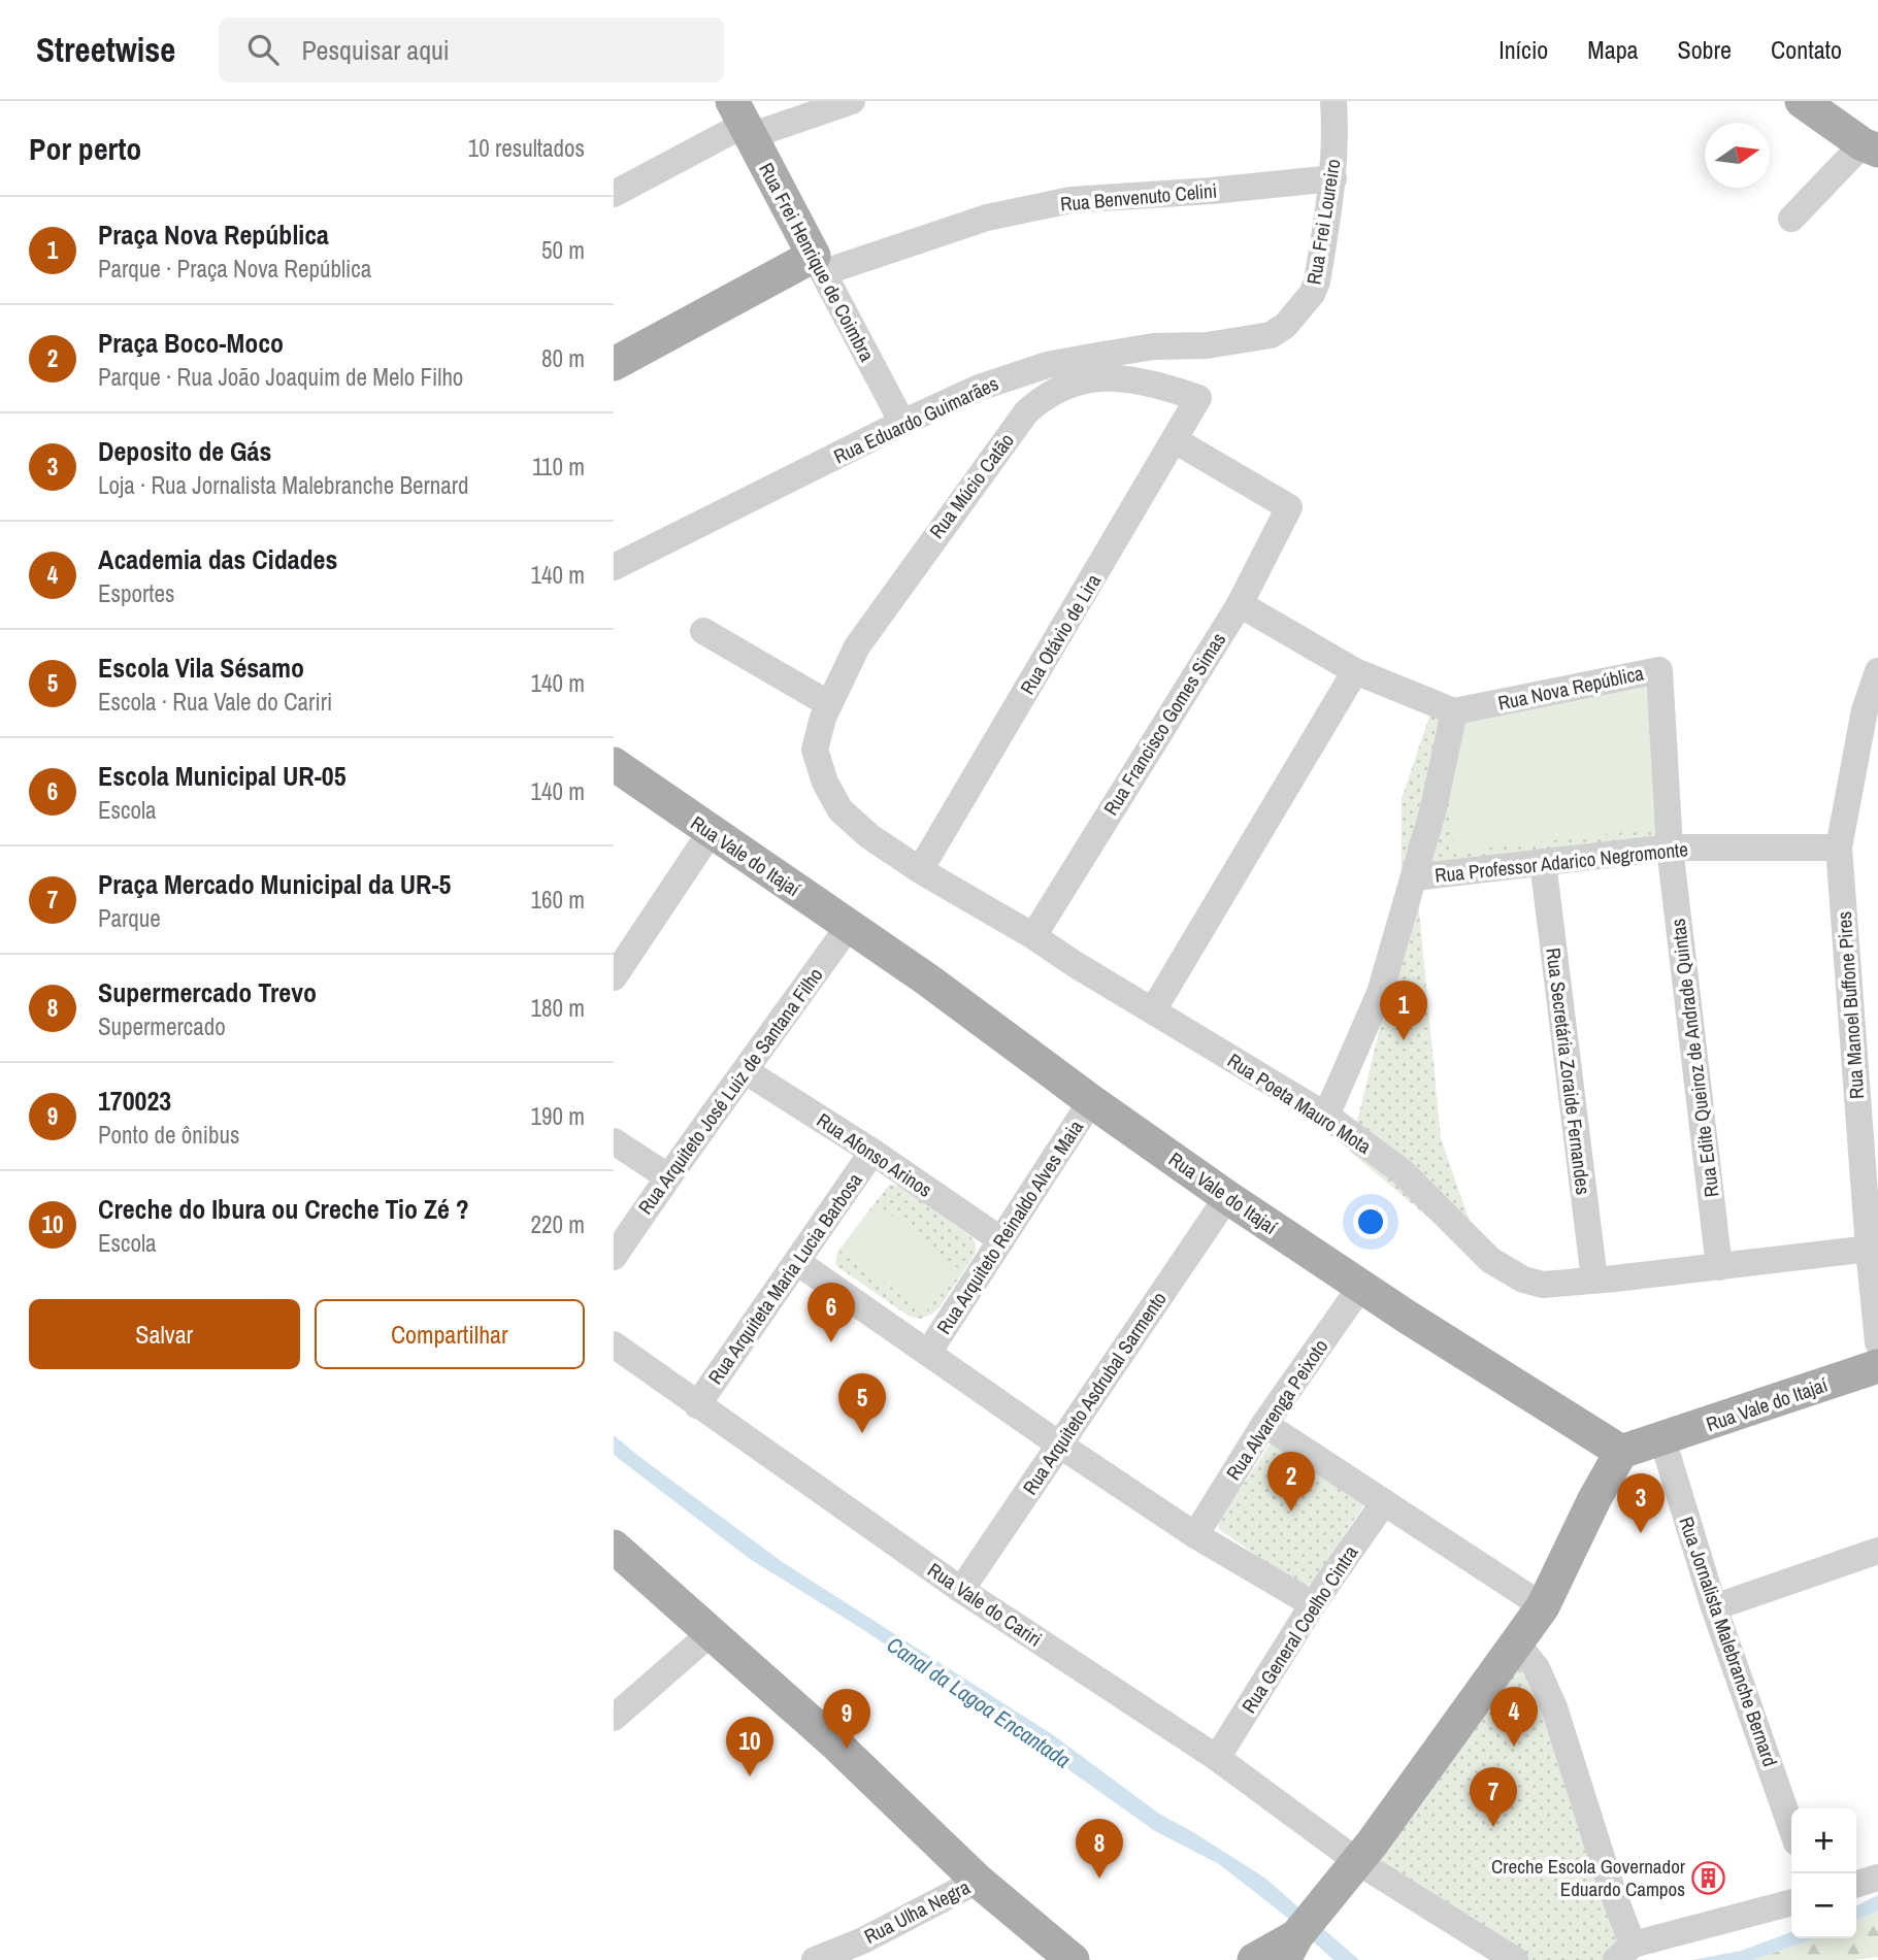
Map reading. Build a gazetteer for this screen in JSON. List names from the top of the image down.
{
  "streets": {
    "main road": ["Rua Frei Henrique de Coimbra", "Rua Vale do Itajaí"],
    "street": [
      "Rua Benvenuto Celini",
      "Rua Frei Loureiro",
      "Rua Eduardo Guimarães",
      "Rua Múcio Catão",
      "Rua Otávio de Lira",
      "Rua Nova República",
      "Rua Francisco Gomes Simas",
      "Rua Professor Adarico Negromonte",
      "Rua Manoel Buffone Pires",
      "Rua Edite Queiroz de Andrade Quintas",
      "Rua Secretária Zoraide Fernandes",
      "Rua Arquiteto José Luiz de Santana Filho",
      "Rua Poeta Mauro Mota",
      "Rua Afonso Arinos",
      "Rua Arquiteto Reinaldo Alves Maia",
      "Rua Arquiteta Maria Lucia Barbosa",
      "Rua Arquiteto Asdrubal Sarmento",
      "Rua Alvarenga Peixoto",
      "Rua Vale do Cariri",
      "Rua General Coelho Cintra",
      "Rua Jornalista Malebranche Bernard",
      "Rua Ulha Negra"
    ]
  },
  "crossings": [
    ["Rua Benvenuto Celini", "Rua Frei Loureiro"],
    ["Rua Benvenuto Celini", "Rua Frei Henrique de Coimbra"],
    ["Rua Frei Loureiro", "Rua Eduardo Guimarães"],
    ["Rua Frei Henrique de Coimbra", "Rua Eduardo Guimarães"],
    ["Rua Múcio Catão", "Rua Otávio de Lira"],
    ["Rua Múcio Catão", "Rua Poeta Mauro Mota"],
    ["Rua Otávio de Lira", "Rua Francisco Gomes Simas"],
    ["Rua Otávio de Lira", "Rua Poeta Mauro Mota"],
    ["Rua Nova República", "Rua Professor Adarico Negromonte"],
    ["Rua Nova República", "Rua Edite Queiroz de Andrade Quintas"],
    ["Rua Francisco Gomes Simas", "Rua Poeta Mauro Mota"],
    ["Rua Vale do Itajaí", "Rua Arquiteto José Luiz de Santana Filho"],
    ["Rua Vale do Itajaí", "Rua Arquiteto Reinaldo Alves Maia"],
    ["Rua Vale do Itajaí", "Rua Arquiteto Asdrubal Sarmento"],
    ["Rua Vale do Itajaí", "Rua Alvarenga Peixoto"],
    ["Rua Vale do Itajaí", "Rua Jornalista Malebranche Bernard"],
    ["Rua Professor Adarico Negromonte", "Rua Manoel Buffone Pires"],
    ["Rua Professor Adarico Negromonte", "Rua Edite Queiroz de Andrade Quintas"],
    ["Rua Professor Adarico Negromonte", "Rua Secretária Zoraide Fernandes"],
    ["Rua Manoel Buffone Pires", "Rua Poeta Mauro Mota"],
    ["Rua Edite Queiroz de Andrade Quintas", "Rua Poeta Mauro Mota"],
    ["Rua Secretária Zoraide Fernandes", "Rua Poeta Mauro Mota"],
    ["Rua Arquiteto José Luiz de Santana Filho", "Rua Afonso Arinos"],
    ["Rua Afonso Arinos", "Rua Arquiteto Reinaldo Alves Maia"],
    ["Rua Afonso Arinos", "Rua Arquiteta Maria Lucia Barbosa"],
    ["Rua Arquiteta Maria Lucia Barbosa", "Rua Vale do Cariri"],
    ["Rua Arquiteto Asdrubal Sarmento", "Rua Vale do Cariri"],
    ["Rua Vale do Cariri", "Rua General Coelho Cintra"]
  ],
  "water": ["Canal da Lagoa Encantada"],
  "places": {
    "building": ["Creche Escola Governador Eduardo Campos"]
  },
  "north": "right",
  "page": {
    "header": "Streetwise",
    "search": "Pesquisar aqui",
    "nav": [
      "Início",
      "Mapa",
      "Sobre",
      "Contato"
    ],
    "heading": ["Por perto", "10 resultados"],
    "list": [
      {
        "mark": "1",
        "name": "Praça Nova República",
        "note": "Parque · Praça Nova República",
        "value": "50 m"
      },
      {
        "mark": "2",
        "name": "Praça Boco-Moco",
        "note": "Parque · Rua João Joaquim de Melo Filho",
        "value": "80 m"
      },
      {
        "mark": "3",
        "name": "Deposito de Gás",
        "note": "Loja · Rua Jornalista Malebranche Bernard",
        "value": "110 m"
      },
      {
        "mark": "4",
        "name": "Academia das Cidades",
        "note": "Esportes",
        "value": "140 m"
      },
      {
        "mark": "5",
        "name": "Escola Vila Sésamo",
        "note": "Escola · Rua Vale do Cariri",
        "value": "140 m"
      },
      {
        "mark": "6",
        "name": "Escola Municipal UR-05",
        "note": "Escola",
        "value": "140 m"
      },
      {
        "mark": "7",
        "name": "Praça Mercado Municipal da UR-5",
        "note": "Parque",
        "value": "160 m"
      },
      {
        "mark": "8",
        "name": "Supermercado Trevo",
        "note": "Supermercado",
        "value": "180 m"
      },
      {
        "mark": "9",
        "name": "170023",
        "note": "Ponto de ônibus",
        "value": "190 m"
      },
      {
        "mark": "10",
        "name": "Creche do Ibura ou Creche Tio Zé ?",
        "note": "Escola",
        "value": "220 m"
      }
    ],
    "pins": [
      "1",
      "6",
      "5",
      "2",
      "3",
      "4",
      "9",
      "10",
      "7",
      "8"
    ],
    "buttons": ["Salvar", "Compartilhar"],
    "map_buttons": ["+", "−"]
  }
}
